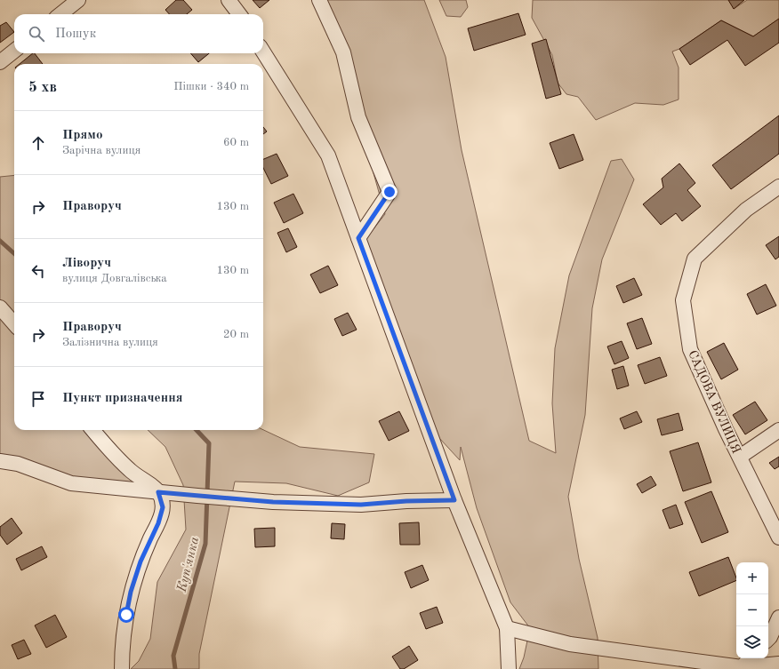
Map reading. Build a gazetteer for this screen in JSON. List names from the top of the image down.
{
  "streets": {
    "street": ["САДОВА ВУЛИЦЯ"]
  },
  "water": ["Куп'янка"],
  "page": {
    "search": "Пошук",
    "heading": ["5 хв", "Пішки · 340 m"],
    "list": [
      ["Прямо", "Зарічна вулиця", "60 m"],
      ["Праворуч", "130 m"],
      ["Ліворуч", "вулиця Довгалівська", "130 m"],
      ["Праворуч", "Залізнична вулиця", "20 m"],
      "Пункт призначення"
    ],
    "map_buttons": ["+", "−"]
  }
}
